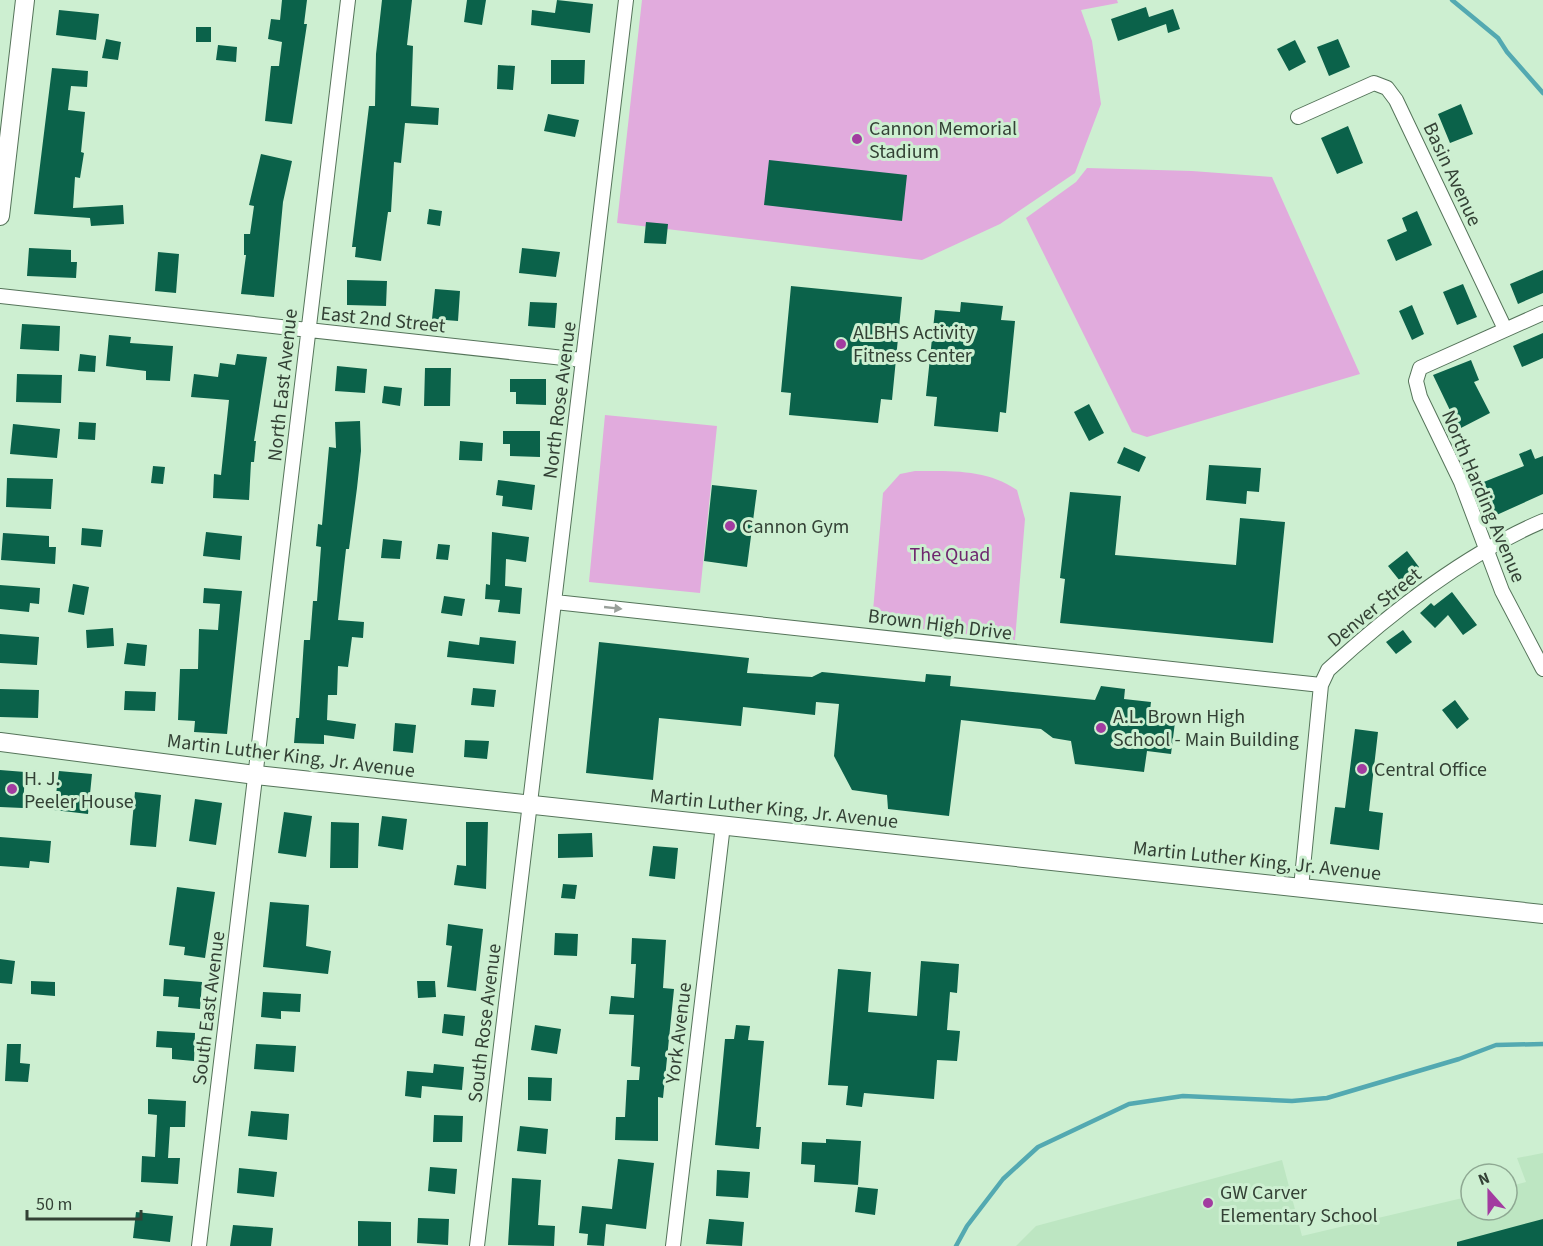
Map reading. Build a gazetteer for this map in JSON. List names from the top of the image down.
{
  "streets": {
    "main road": ["Martin Luther King, Jr. Avenue"],
    "street": [
      "Basin Avenue",
      "East 2nd Street",
      "North East Avenue",
      "North Rose Avenue",
      "North Harding Avenue",
      "Denver Street",
      "Brown High Drive",
      "South East Avenue",
      "South Rose Avenue",
      "York Avenue"
    ]
  },
  "crossings": [
    ["Basin Avenue", "North Harding Avenue"],
    ["East 2nd Street", "North East Avenue"],
    ["East 2nd Street", "North Rose Avenue"],
    ["North East Avenue", "Martin Luther King, Jr. Avenue"],
    ["North East Avenue", "South East Avenue"],
    ["North Rose Avenue", "Brown High Drive"],
    ["North Rose Avenue", "Martin Luther King, Jr. Avenue"],
    ["North Rose Avenue", "South Rose Avenue"],
    ["North Harding Avenue", "Denver Street"],
    ["Denver Street", "Brown High Drive"],
    ["Denver Street", "Martin Luther King, Jr. Avenue"],
    ["Martin Luther King, Jr. Avenue", "South East Avenue"],
    ["Martin Luther King, Jr. Avenue", "South Rose Avenue"],
    ["Martin Luther King, Jr. Avenue", "York Avenue"]
  ],
  "one_way": ["Brown High Drive"],
  "parks": ["The Quad"],
  "places": [
    "Cannon Memorial Stadium",
    "ALBHS Activity Fitness Center",
    "Cannon Gym",
    "A.L. Brown High School - Main Building",
    "Central Office",
    "H. J. Peeler House",
    "GW Carver Elementary School"
  ],
  "scale_bar": "50 m",
  "north": "top"
}
